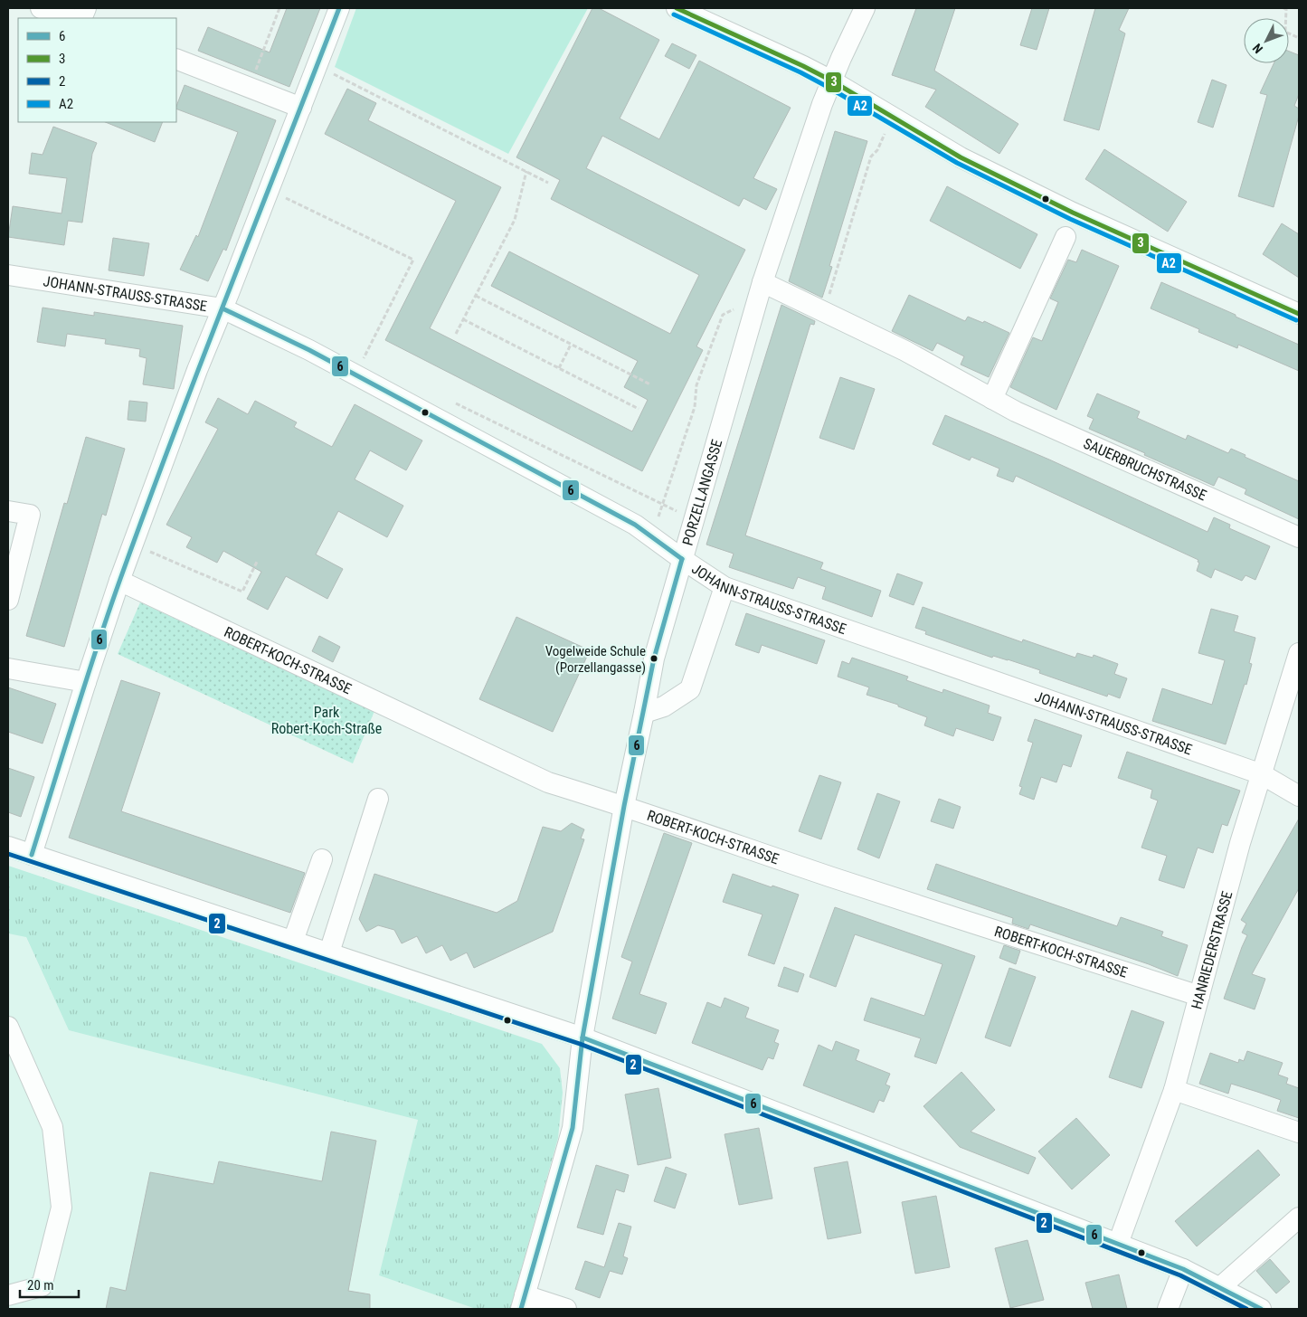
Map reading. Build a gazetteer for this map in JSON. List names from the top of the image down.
{
  "streets": {
    "street": [
      "JOHANN-STRAUSS-STRASSE",
      "SAUERBRUCHSTRASSE",
      "PORZELLANGASSE",
      "ROBERT-KOCH-STRASSE",
      "HANRIEDERSTRASSE"
    ]
  },
  "crossings": [
    ["JOHANN-STRAUSS-STRASSE", "PORZELLANGASSE"],
    ["JOHANN-STRAUSS-STRASSE", "HANRIEDERSTRASSE"],
    ["SAUERBRUCHSTRASSE", "PORZELLANGASSE"],
    ["PORZELLANGASSE", "ROBERT-KOCH-STRASSE"],
    ["ROBERT-KOCH-STRASSE", "HANRIEDERSTRASSE"]
  ],
  "parks": ["Park Robert-Koch-Straße"],
  "places": ["Vogelweide Schule (Porzellangasse)"],
  "lines": [
    "transit line 6",
    "transit line 3",
    "transit line A2",
    "transit line 2"
  ],
  "legend": [
    "6",
    "3",
    "2",
    "A2"
  ],
  "scale_bar": "20 m",
  "north": "bottom left"
}
